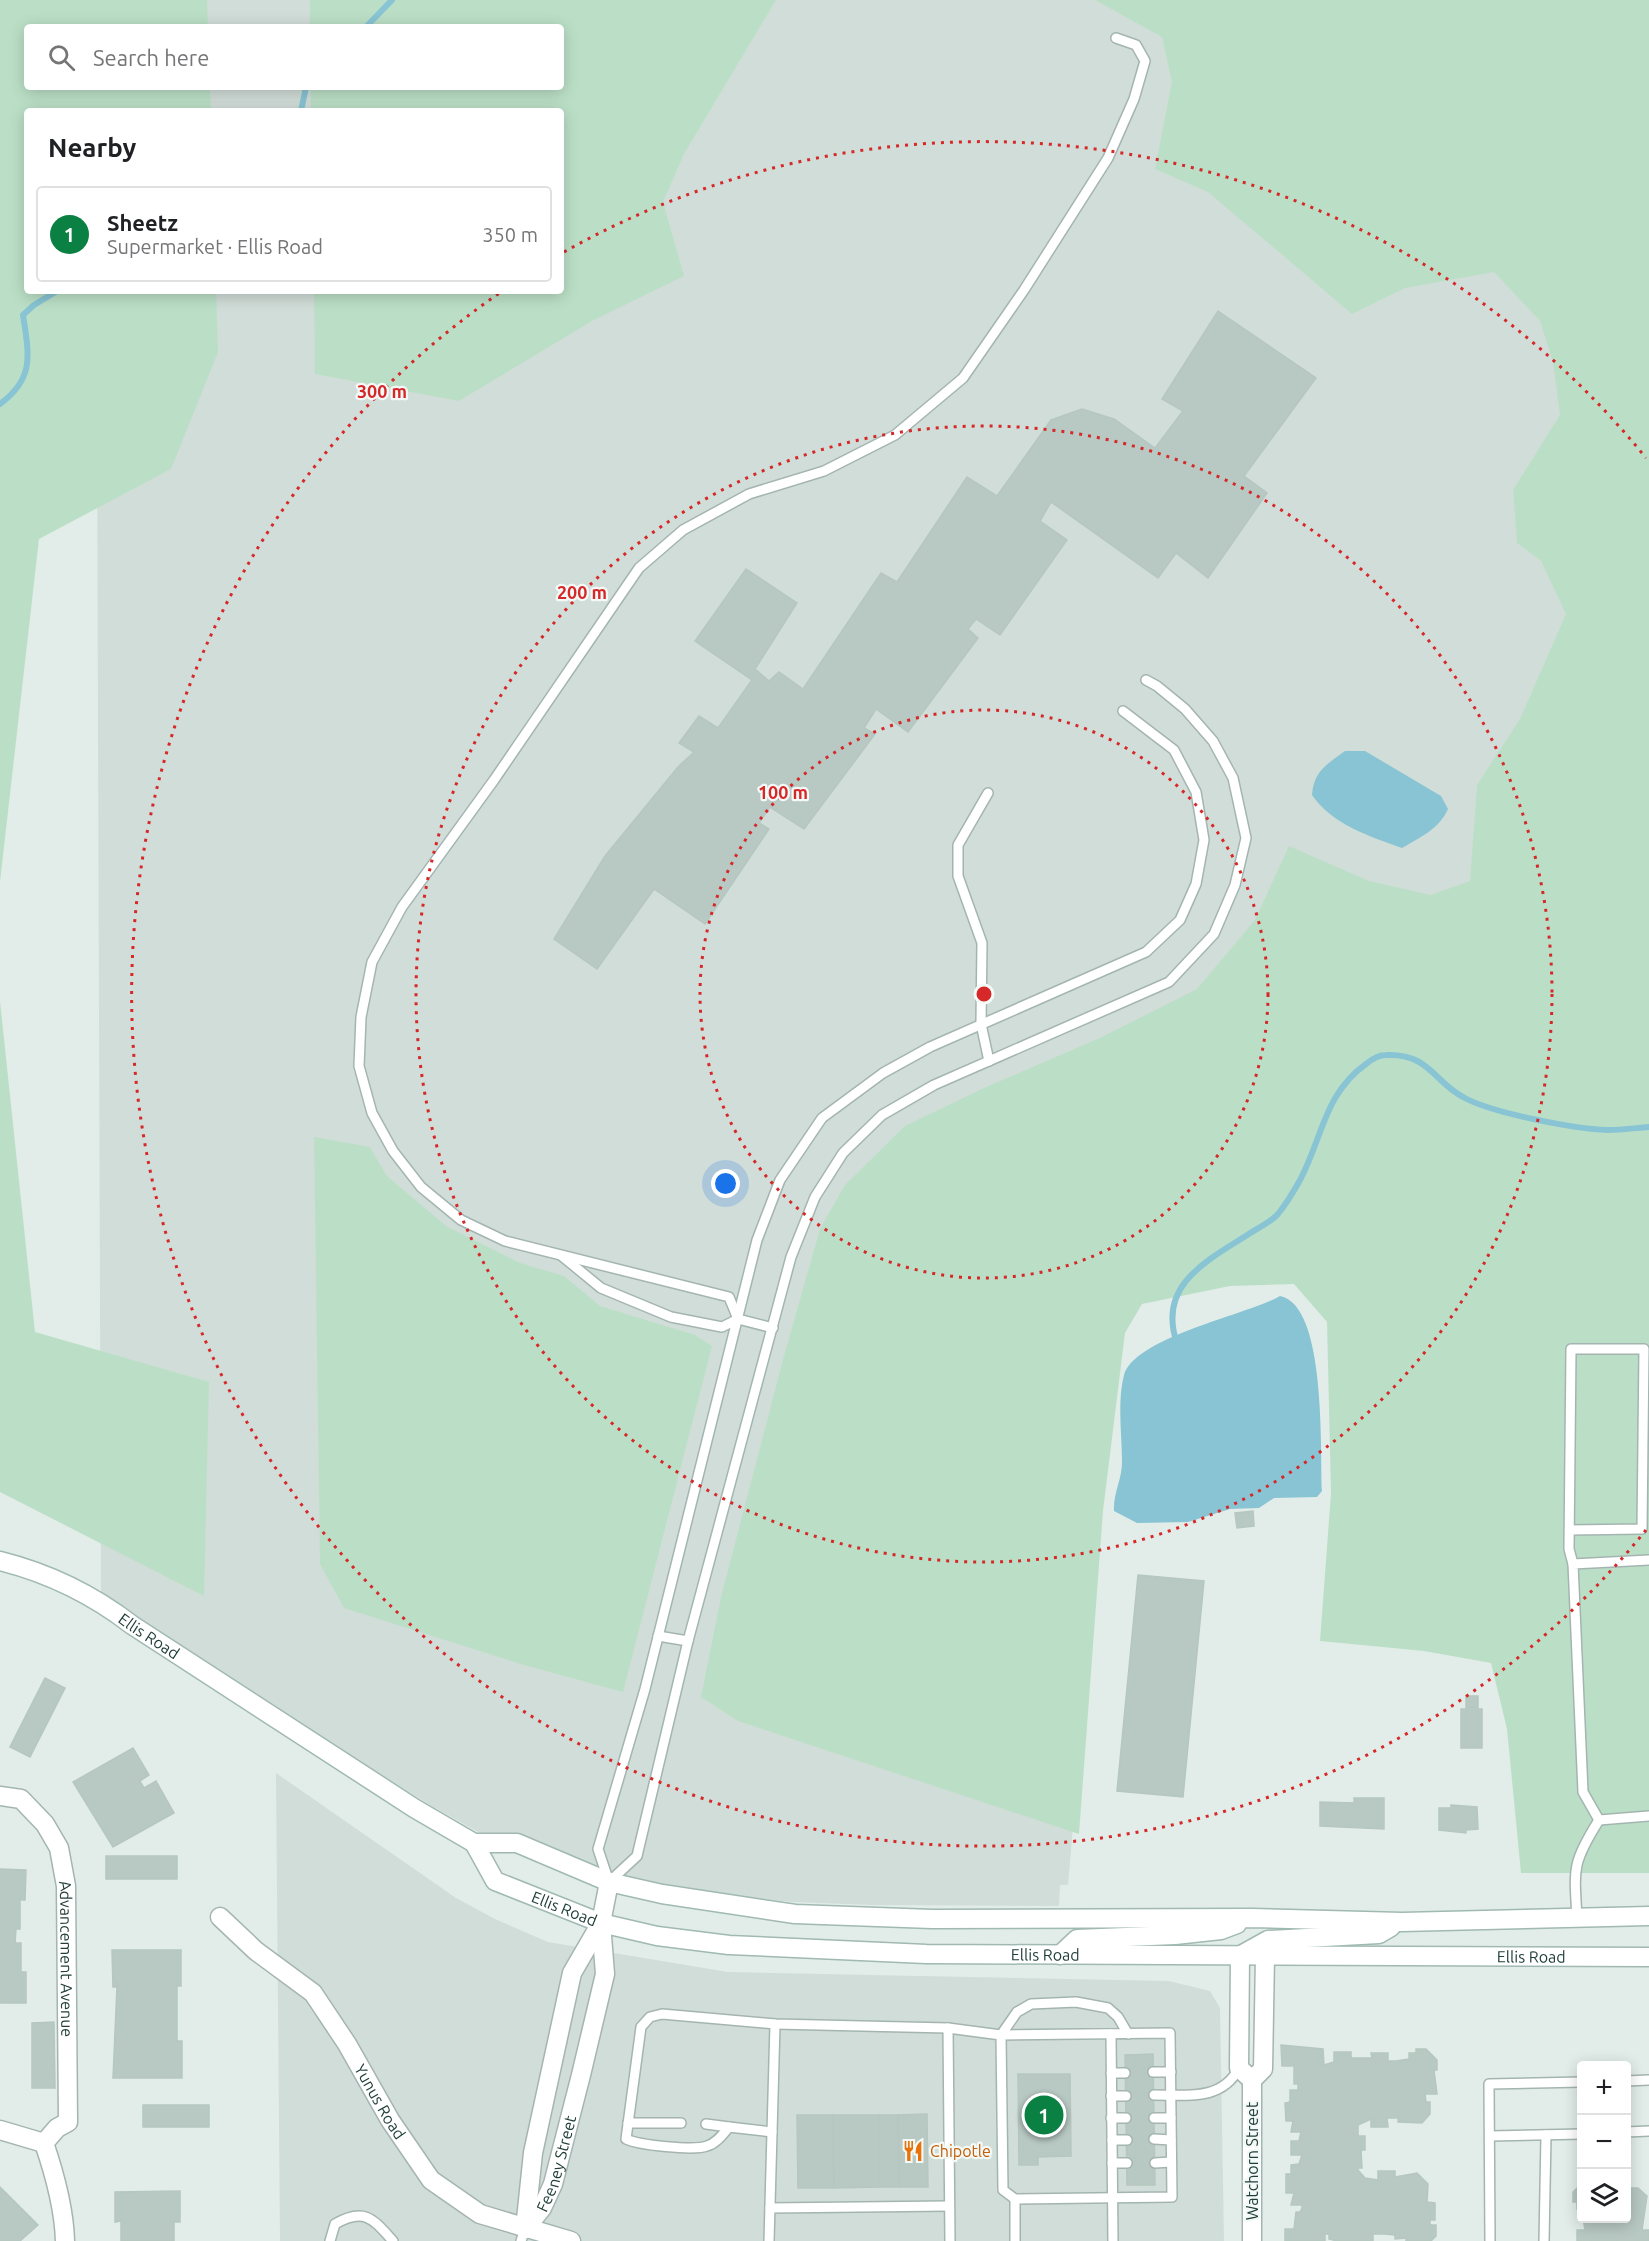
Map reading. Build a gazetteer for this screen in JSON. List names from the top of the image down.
{
  "streets": {
    "main road": [
      "Ellis Road",
      "Advancement Avenue",
      "Yunus Road",
      "Watchorn Street",
      "Feeney Street"
    ]
  },
  "crossings": [
    ["Ellis Road", "Watchorn Street"],
    ["Ellis Road", "Feeney Street"],
    ["Yunus Road", "Feeney Street"]
  ],
  "places": {
    "restaurant": ["Chipotle"]
  },
  "page": {
    "search": "Search here",
    "heading": "Nearby",
    "list": [
      {
        "mark": "1",
        "name": "Sheetz",
        "note": "Supermarket · Ellis Road",
        "value": "350 m"
      }
    ],
    "map_buttons": ["+", "−"],
    "pins": "1"
  },
  "rings": ["300 m", "200 m", "100 m"]
}
